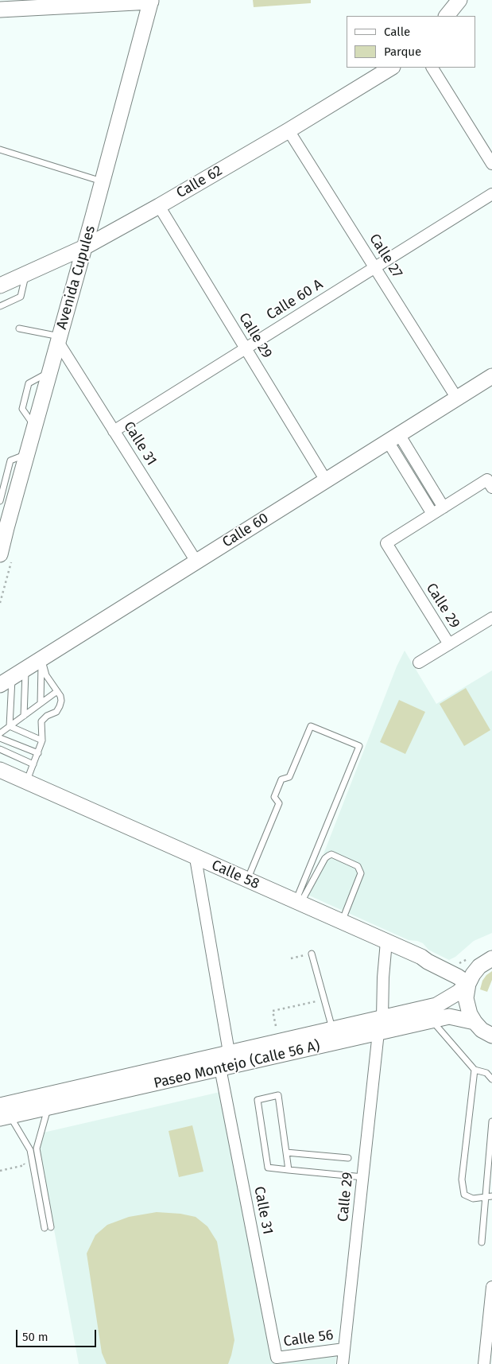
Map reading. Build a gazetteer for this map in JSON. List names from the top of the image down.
{
  "streets": {
    "main road": [
      "Calle 62",
      "Avenida Cupules",
      "Calle 60",
      "Calle 58",
      "Paseo Montejo (Calle 56 A)"
    ],
    "street": [
      "Calle 27",
      "Calle 60 A",
      "Calle 29",
      "Calle 31",
      "Calle 56"
    ]
  },
  "crossings": [
    ["Calle 62", "Calle 27"],
    ["Calle 62", "Avenida Cupules"],
    ["Calle 62", "Calle 29"],
    ["Calle 27", "Calle 60 A"],
    ["Calle 27", "Calle 60"],
    ["Avenida Cupules", "Calle 31"],
    ["Calle 60 A", "Calle 29"],
    ["Calle 60 A", "Calle 31"],
    ["Calle 29", "Calle 60"],
    ["Calle 29", "Paseo Montejo (Calle 56 A)"],
    ["Calle 29", "Calle 56"],
    ["Calle 31", "Calle 60"],
    ["Calle 31", "Paseo Montejo (Calle 56 A)"],
    ["Calle 31", "Calle 56"],
    ["Calle 58", "Paseo Montejo (Calle 56 A)"]
  ],
  "legend": ["Calle", "Parque"],
  "scale_bar": "50 m"
}
